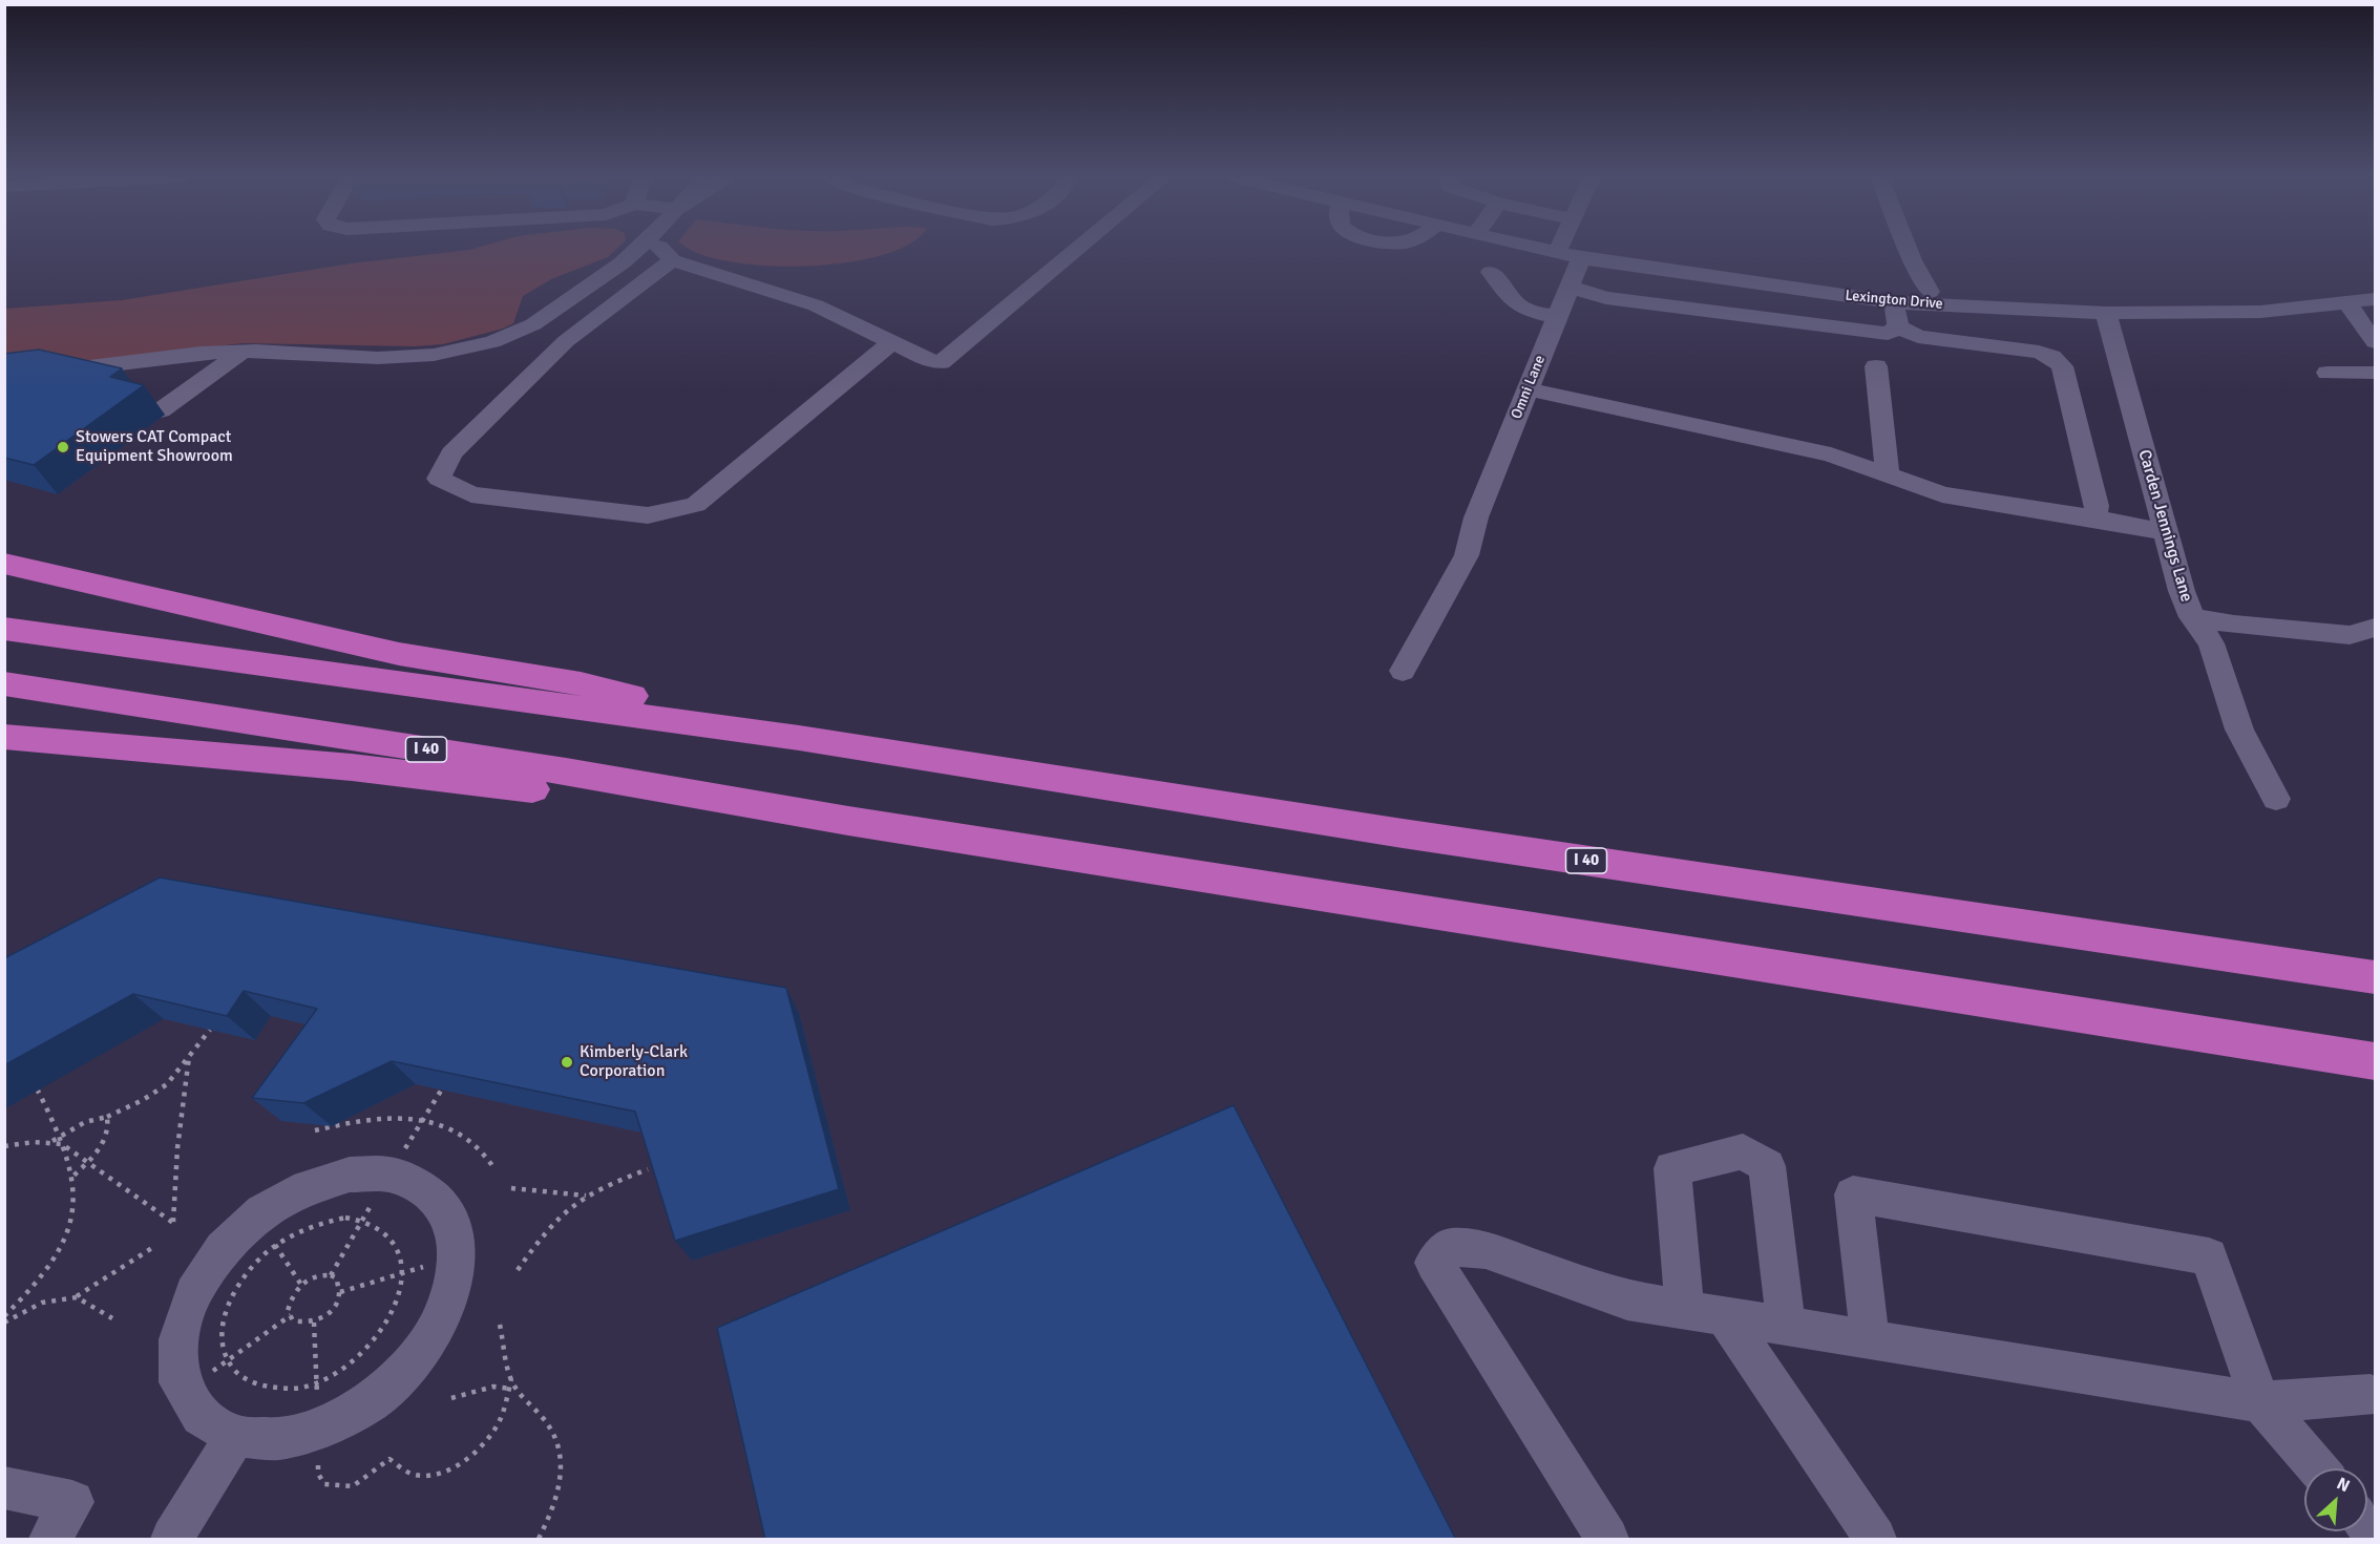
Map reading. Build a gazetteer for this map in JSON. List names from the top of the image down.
{
  "streets": {
    "highway": ["I 40"],
    "street": ["Lexington Drive", "Omni Lane", "Carden Jennings Lane"]
  },
  "crossings": [
    ["Lexington Drive", "Omni Lane"],
    ["Lexington Drive", "Carden Jennings Lane"]
  ],
  "places": ["Stowers CAT Compact Equipment Showroom", "Kimberly-Clark Corporation"],
  "north": "top right"
}
